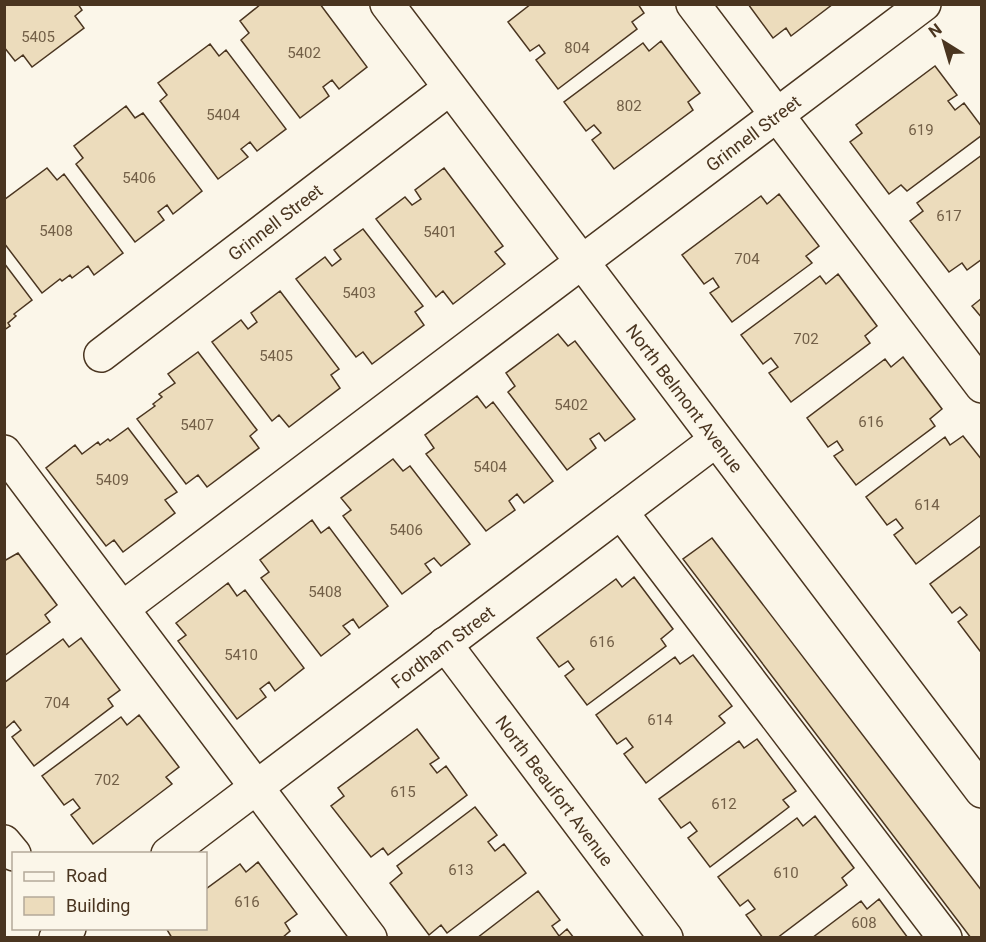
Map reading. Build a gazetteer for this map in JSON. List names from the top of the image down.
{
  "streets": {
    "street": [
      "Grinnell Street",
      "North Belmont Avenue",
      "Fordham Street",
      "North Beaufort Avenue"
    ]
  },
  "crossings": [
    ["Grinnell Street", "North Belmont Avenue"],
    ["North Belmont Avenue", "Fordham Street"],
    ["Fordham Street", "North Beaufort Avenue"]
  ],
  "house_numbers": [
    "5405",
    "804",
    "5402",
    "802",
    "5404",
    "619",
    "5406",
    "617",
    "5408",
    "5401",
    "704",
    "5403",
    "702",
    "5405",
    "5402",
    "616",
    "5407",
    "5404",
    "5409",
    "614",
    "5406",
    "5408",
    "616",
    "5410",
    "704",
    "614",
    "702",
    "615",
    "612",
    "613",
    "610",
    "616",
    "608"
  ],
  "legend": ["Road", "Building"],
  "north": "top left"
}
